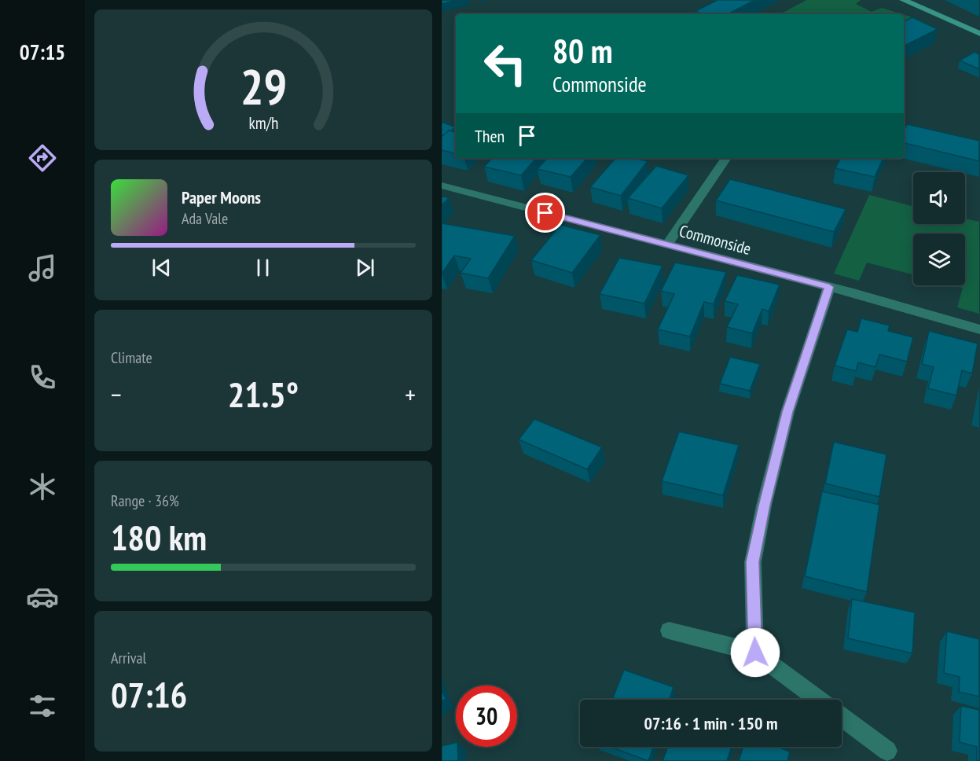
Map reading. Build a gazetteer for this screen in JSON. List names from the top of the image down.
{
  "streets": {
    "street": ["Commonside"]
  },
  "page": {
    "tabs": "07:15",
    "turn": ["80 m", "Commonside"],
    "then": "Then",
    "song": ["Paper Moons", "Ada Vale"],
    "tile": [
      "Climate",
      ["Range · 36%", "180 km"],
      ["Arrival", "07:16"]
    ],
    "heat": ["−", "21.5°", "+"],
    "limit": "30",
    "trip": "07:16 · 1 min · 150 m",
    "gauge": ["29", "km/h"]
  }
}
